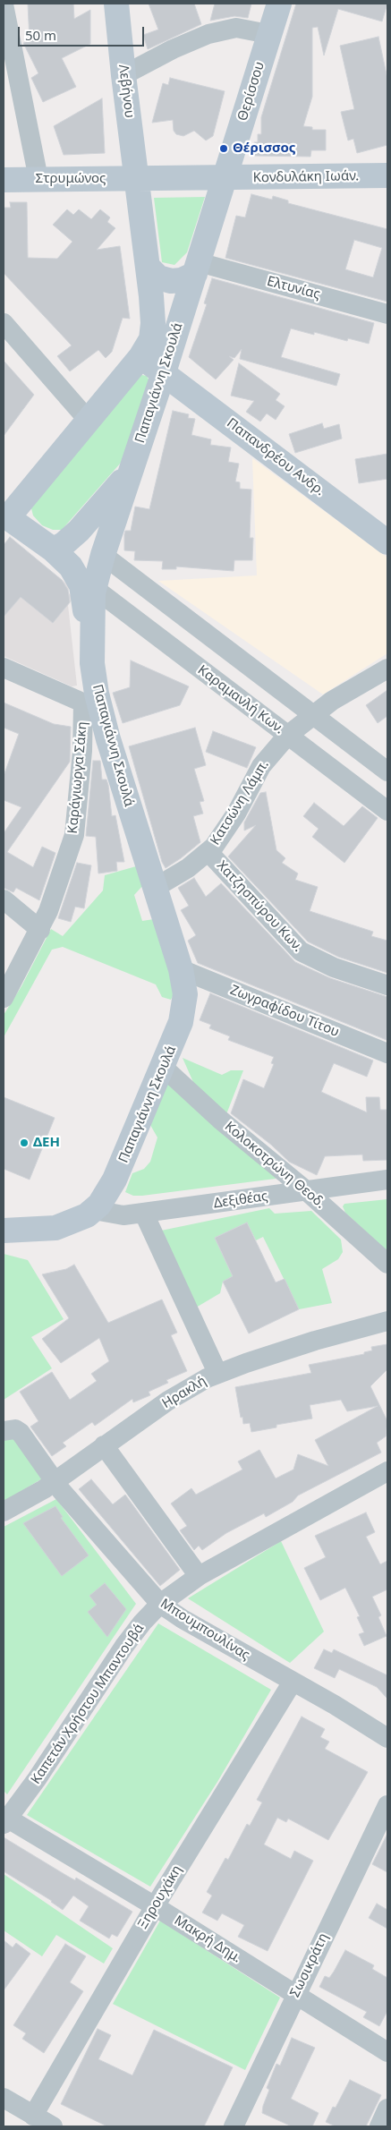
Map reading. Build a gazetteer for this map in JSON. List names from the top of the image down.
{
  "streets": {
    "street": [
      "Λεβήνου",
      "Θερίσσου",
      "Κονδυλάκη Ιωάν.",
      "Στρυμώνος",
      "Ελτυνίας",
      "Παπαγιάννη Σκουλά",
      "Παπανδρέου Ανδρ.",
      "Καραμανλή Κων.",
      "Καράγιωργα Σάκη",
      "Κατσώνη Λάμπ.",
      "Χατζησπύρου Κων.",
      "Ζωγραφίδου Τίτου",
      "Κολοκοτρώνη Θεοδ.",
      "Δεξιθέας",
      "Ηρακλή",
      "Μπουμπουλίνας",
      "Καπετάν Χρήστου Μπαντουβά",
      "Ξηρουχάκη",
      "Μακρή Δημ.",
      "Σωσικράτη"
    ]
  },
  "crossings": [
    ["Λεβήνου", "Κονδυλάκη Ιωάν."],
    ["Λεβήνου", "Στρυμώνος"],
    ["Λεβήνου", "Παπανδρέου Ανδρ."],
    ["Θερίσσου", "Κονδυλάκη Ιωάν."],
    ["Θερίσσου", "Παπαγιάννη Σκουλά"],
    ["Κονδυλάκη Ιωάν.", "Στρυμώνος"],
    ["Κονδυλάκη Ιωάν.", "Παπαγιάννη Σκουλά"],
    ["Ελτυνίας", "Παπαγιάννη Σκουλά"],
    ["Παπαγιάννη Σκουλά", "Παπανδρέου Ανδρ."],
    ["Παπαγιάννη Σκουλά", "Καραμανλή Κων."],
    ["Παπαγιάννη Σκουλά", "Καράγιωργα Σάκη"],
    ["Παπαγιάννη Σκουλά", "Κατσώνη Λάμπ."],
    ["Παπαγιάννη Σκουλά", "Ζωγραφίδου Τίτου"],
    ["Παπαγιάννη Σκουλά", "Κολοκοτρώνη Θεοδ."],
    ["Παπαγιάννη Σκουλά", "Δεξιθέας"],
    ["Καραμανλή Κων.", "Κατσώνη Λάμπ."],
    ["Κατσώνη Λάμπ.", "Χατζησπύρου Κων."],
    ["Κολοκοτρώνη Θεοδ.", "Δεξιθέας"],
    ["Ηρακλή", "Μπουμπουλίνας"],
    ["Μπουμπουλίνας", "Καπετάν Χρήστου Μπαντουβά"],
    ["Μπουμπουλίνας", "Ξηρουχάκη"],
    ["Καπετάν Χρήστου Μπαντουβά", "Μακρή Δημ."],
    ["Ξηρουχάκη", "Μακρή Δημ."],
    ["Μακρή Δημ.", "Σωσικράτη"]
  ],
  "places": ["Θέρισσος", "ΔΕΗ"],
  "scale_bar": "50 m"
}
